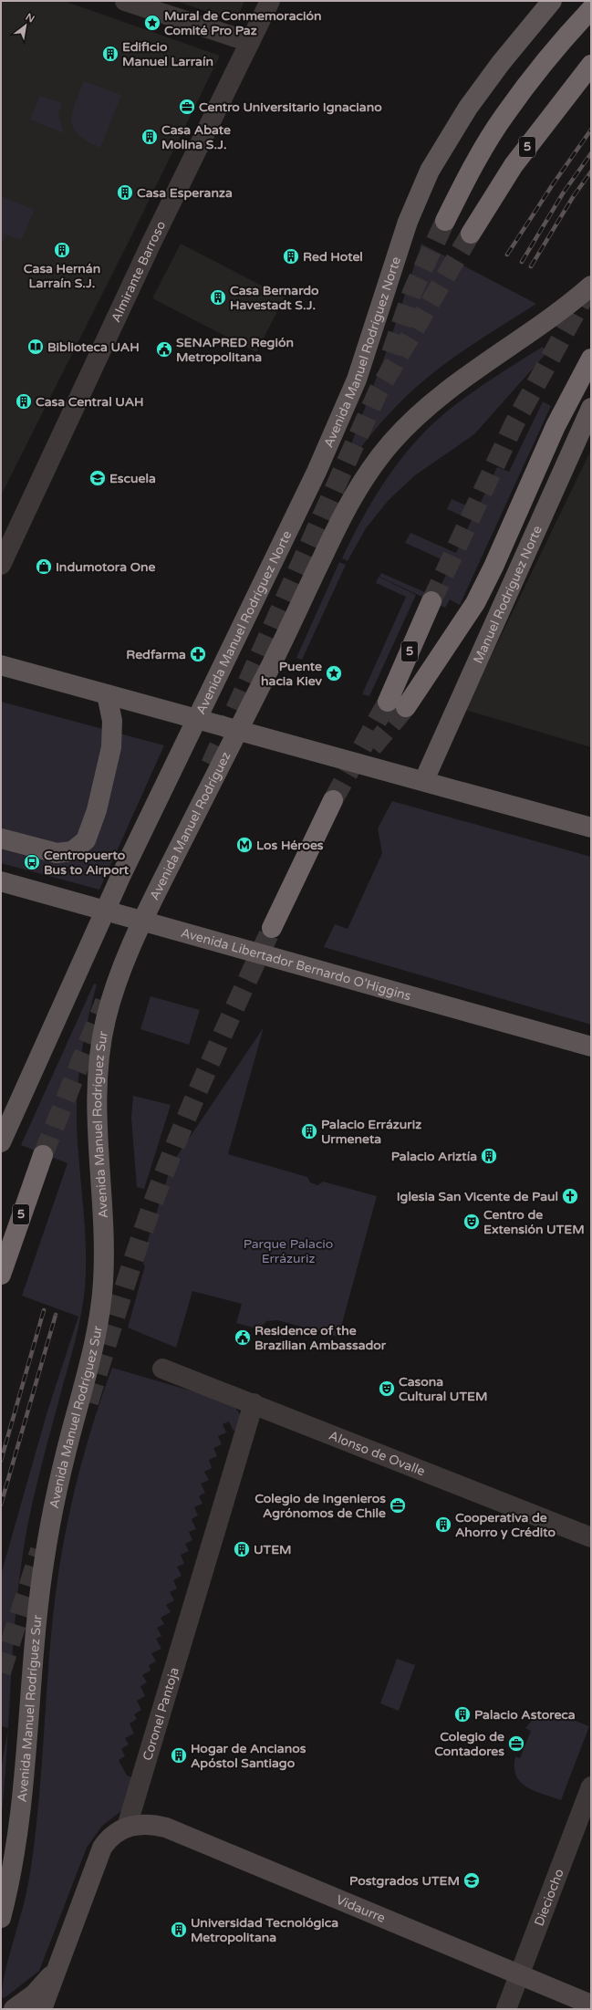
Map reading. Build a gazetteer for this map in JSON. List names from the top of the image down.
{
  "streets": {
    "highway": ["5"],
    "main road": [
      "Avenida Manuel Rodríguez Norte",
      "Manuel Rodríguez Norte",
      "Avenida Manuel Rodríguez",
      "Avenida Libertador Bernardo O'Higgins",
      "Avenida Manuel Rodríguez Sur",
      "Vidaurre"
    ],
    "street": [
      "Almirante Barroso",
      "Alonso de Ovalle",
      "Coronel Pantoja",
      "Dieciocho"
    ]
  },
  "crossings": [
    ["Avenida Manuel Rodríguez", "Avenida Libertador Bernardo O'Higgins"],
    ["Avenida Manuel Rodríguez", "Avenida Manuel Rodríguez Sur"],
    ["Avenida Libertador Bernardo O'Higgins", "Avenida Manuel Rodríguez Sur"],
    ["Alonso de Ovalle", "Coronel Pantoja"],
    ["Coronel Pantoja", "Vidaurre"],
    ["Dieciocho", "Vidaurre"]
  ],
  "parks": ["Parque Palacio Errázuriz"],
  "places": {
    "place": ["Mural de Conmemoración Comité Pro Paz", "Puente hacia Kiev"],
    "building": [
      "Edificio Manuel Larraín",
      "Casa Abate Molina S.J.",
      "Casa Esperanza",
      "Casa Hernán Larraín S.J.",
      "Red Hotel",
      "Casa Bernardo Havestadt S.J.",
      "Casa Central UAH",
      "Palacio Errázuriz Urmeneta",
      "Palacio Ariztía",
      "Cooperativa de Ahorro y Crédito",
      "UTEM",
      "Palacio Astoreca",
      "Hogar de Ancianos Apóstol Santiago",
      "Universidad Tecnológica Metropolitana"
    ],
    "office": ["Centro Universitario Ignaciano", "Colegio de Ingenieros Agrónomos de Chile", "Colegio de Contadores"],
    "library": ["Biblioteca UAH"],
    "public building": ["SENAPRED Región Metropolitana", "Residence of the Brazilian Ambassador"],
    "school or university": ["Escuela", "Postgrados UTEM"],
    "shop": ["Indumotora One"],
    "pharmacy": ["Redfarma"],
    "metro station": ["Los Héroes"],
    "bus stop": ["Centropuerto Bus to Airport"],
    "church": ["Iglesia San Vicente de Paul"],
    "theatre": ["Centro de Extensión UTEM", "Casona Cultural UTEM"]
  },
  "north": "top right"
}
